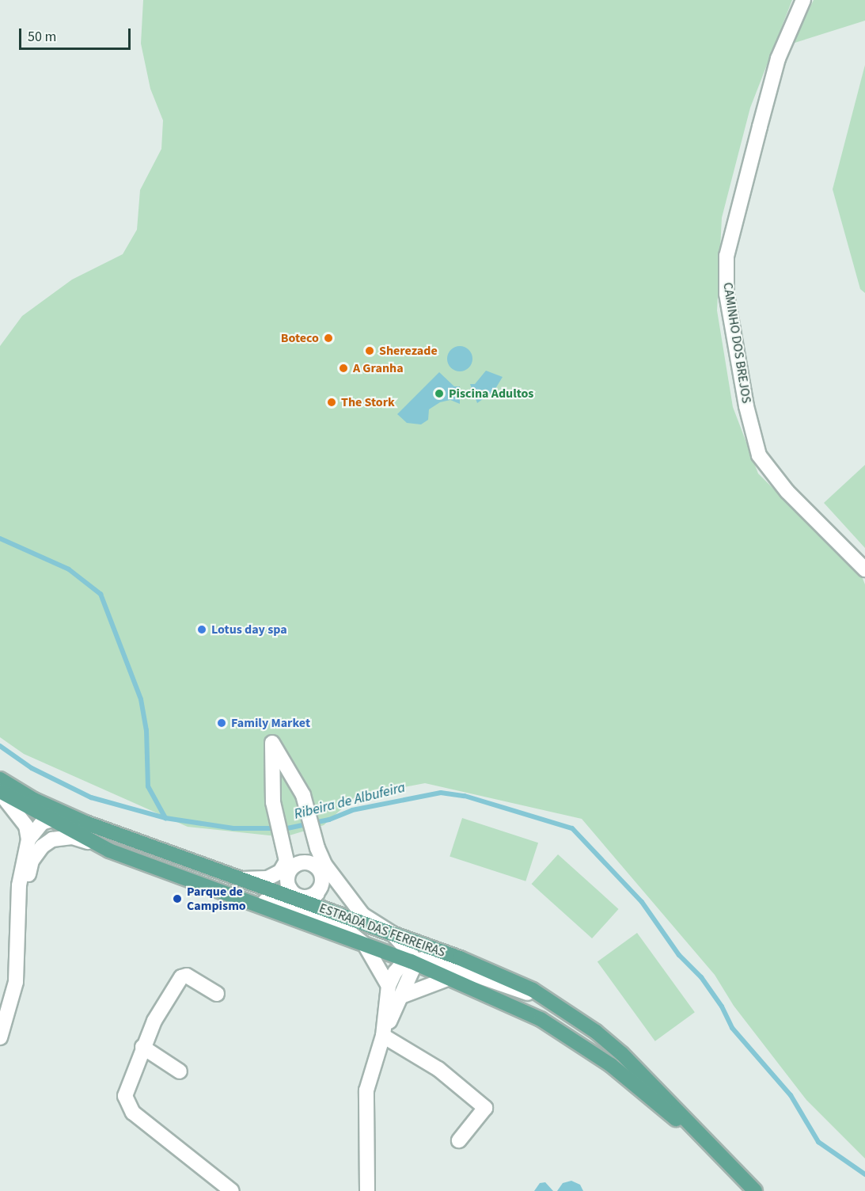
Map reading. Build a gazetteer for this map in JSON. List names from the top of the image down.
{
  "streets": {
    "main road": ["ESTRADA DAS FERREIRAS"],
    "street": ["CAMINHO DOS BREJOS"]
  },
  "water": ["Ribeira de Albufeira"],
  "places": [
    "Boteco",
    "Sherezade",
    "A Granha",
    "Piscina Adultos",
    "The Stork",
    "Lotus day spa",
    "Family Market",
    "Parque de Campismo"
  ],
  "scale_bar": "50 m"
}
